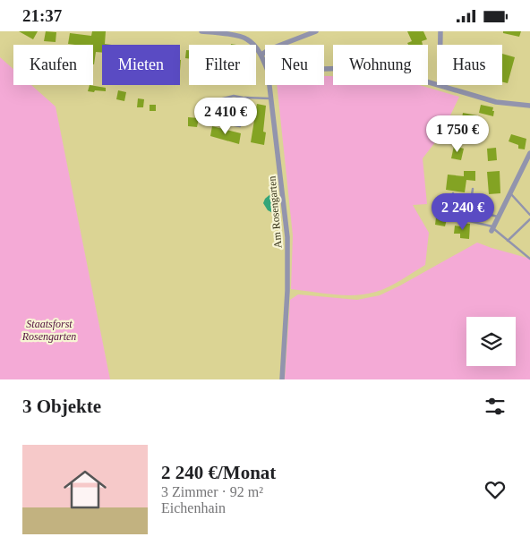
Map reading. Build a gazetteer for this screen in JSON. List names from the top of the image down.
{
  "streets": {
    "street": ["Am Rosengarten"]
  },
  "parks": ["Staatsforst Rosengarten"],
  "page": {
    "status": "21:37",
    "chip": [
      "Kaufen",
      "Mieten",
      "Filter",
      "Neu",
      "Wohnung",
      "Haus"
    ],
    "price": ["2 410 €", "1 750 €", "2 240 €"],
    "heading": "3 Objekte",
    "list": [
      {
        "name": "2 240 €/Monat",
        "note": "3 Zimmer · 92 m² · Eichenhain"
      }
    ]
  }
}
